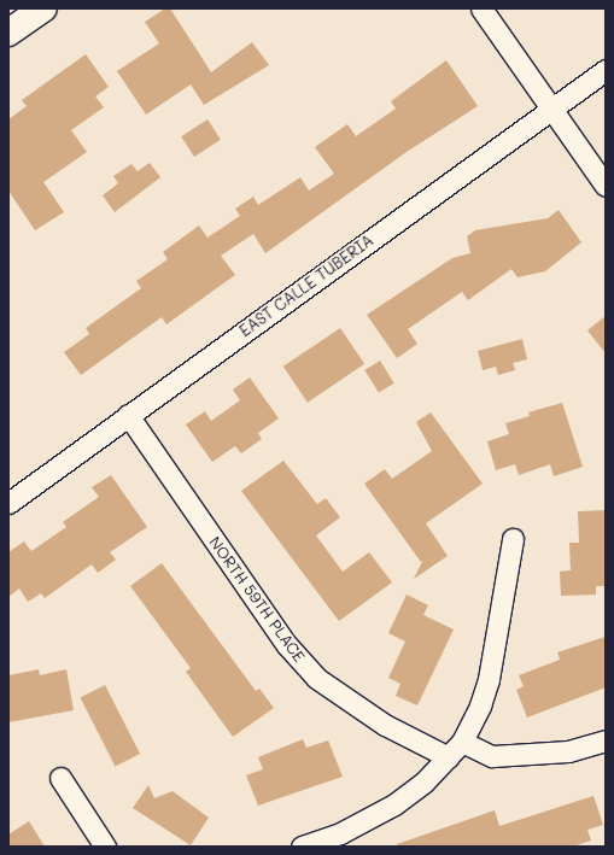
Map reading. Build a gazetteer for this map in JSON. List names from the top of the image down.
{
  "streets": {
    "street": ["EAST CALLE TUBERIA", "NORTH 59TH PLACE"]
  },
  "crossings": [
    ["EAST CALLE TUBERIA", "NORTH 59TH PLACE"]
  ]
}
